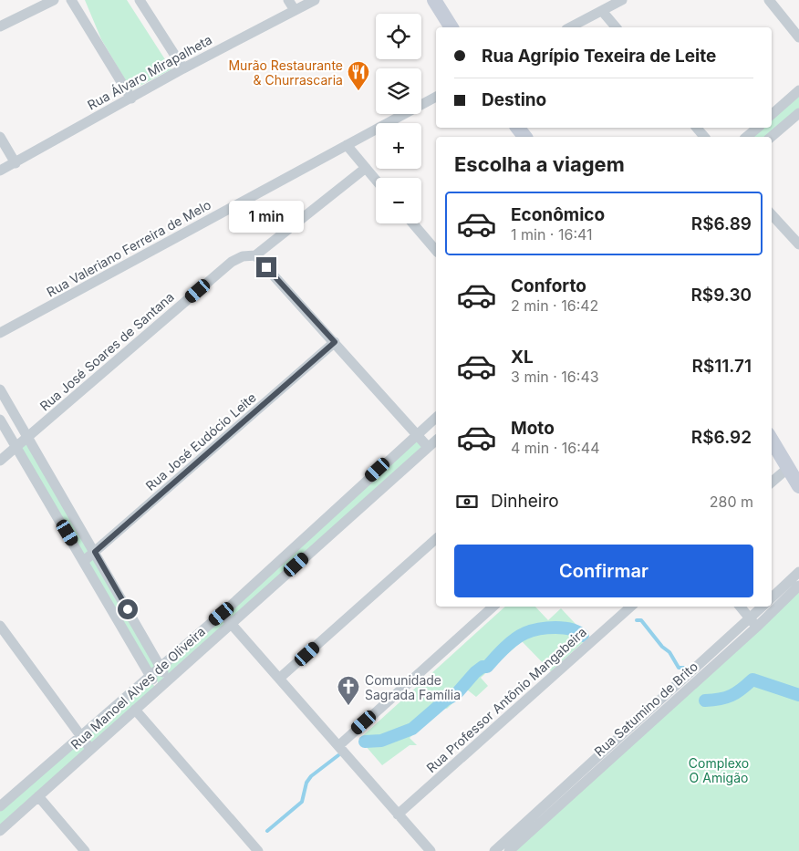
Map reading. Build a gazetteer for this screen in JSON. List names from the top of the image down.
{
  "streets": {
    "street": [
      "Rua Álvaro Mirapalheta",
      "Rua Valeriano Ferreira de Melo",
      "Rua José Soares de Santana",
      "Rua José Eudócio Leite",
      "Rua Manoel Alves de Oliveira",
      "Rua Professor Antônio Mangabeira",
      "Rua Satumino de Brito"
    ]
  },
  "parks": ["Complexo O Amigão"],
  "places": {
    "restaurant": ["Murão Restaurante & Churrascaria"],
    "church": ["Comunidade Sagrada Família"]
  },
  "page": {
    "map_buttons": ["+", "−"],
    "banner": ["Rua Agrípio Texeira de Leite", "Destino"],
    "heading": "Escolha a viagem",
    "list": [
      {
        "name": "Econômico",
        "note": "1 min · 16:41",
        "value": "R$6.89"
      },
      {
        "name": "Conforto",
        "note": "2 min · 16:42",
        "value": "R$9.30"
      },
      {
        "name": "XL",
        "note": "3 min · 16:43",
        "value": "R$11.71"
      },
      {
        "name": "Moto",
        "note": "4 min · 16:44",
        "value": "R$6.92"
      }
    ],
    "bubble": "1 min",
    "pay": ["Dinheiro", "280 m"],
    "buttons": "Confirmar"
  }
}
